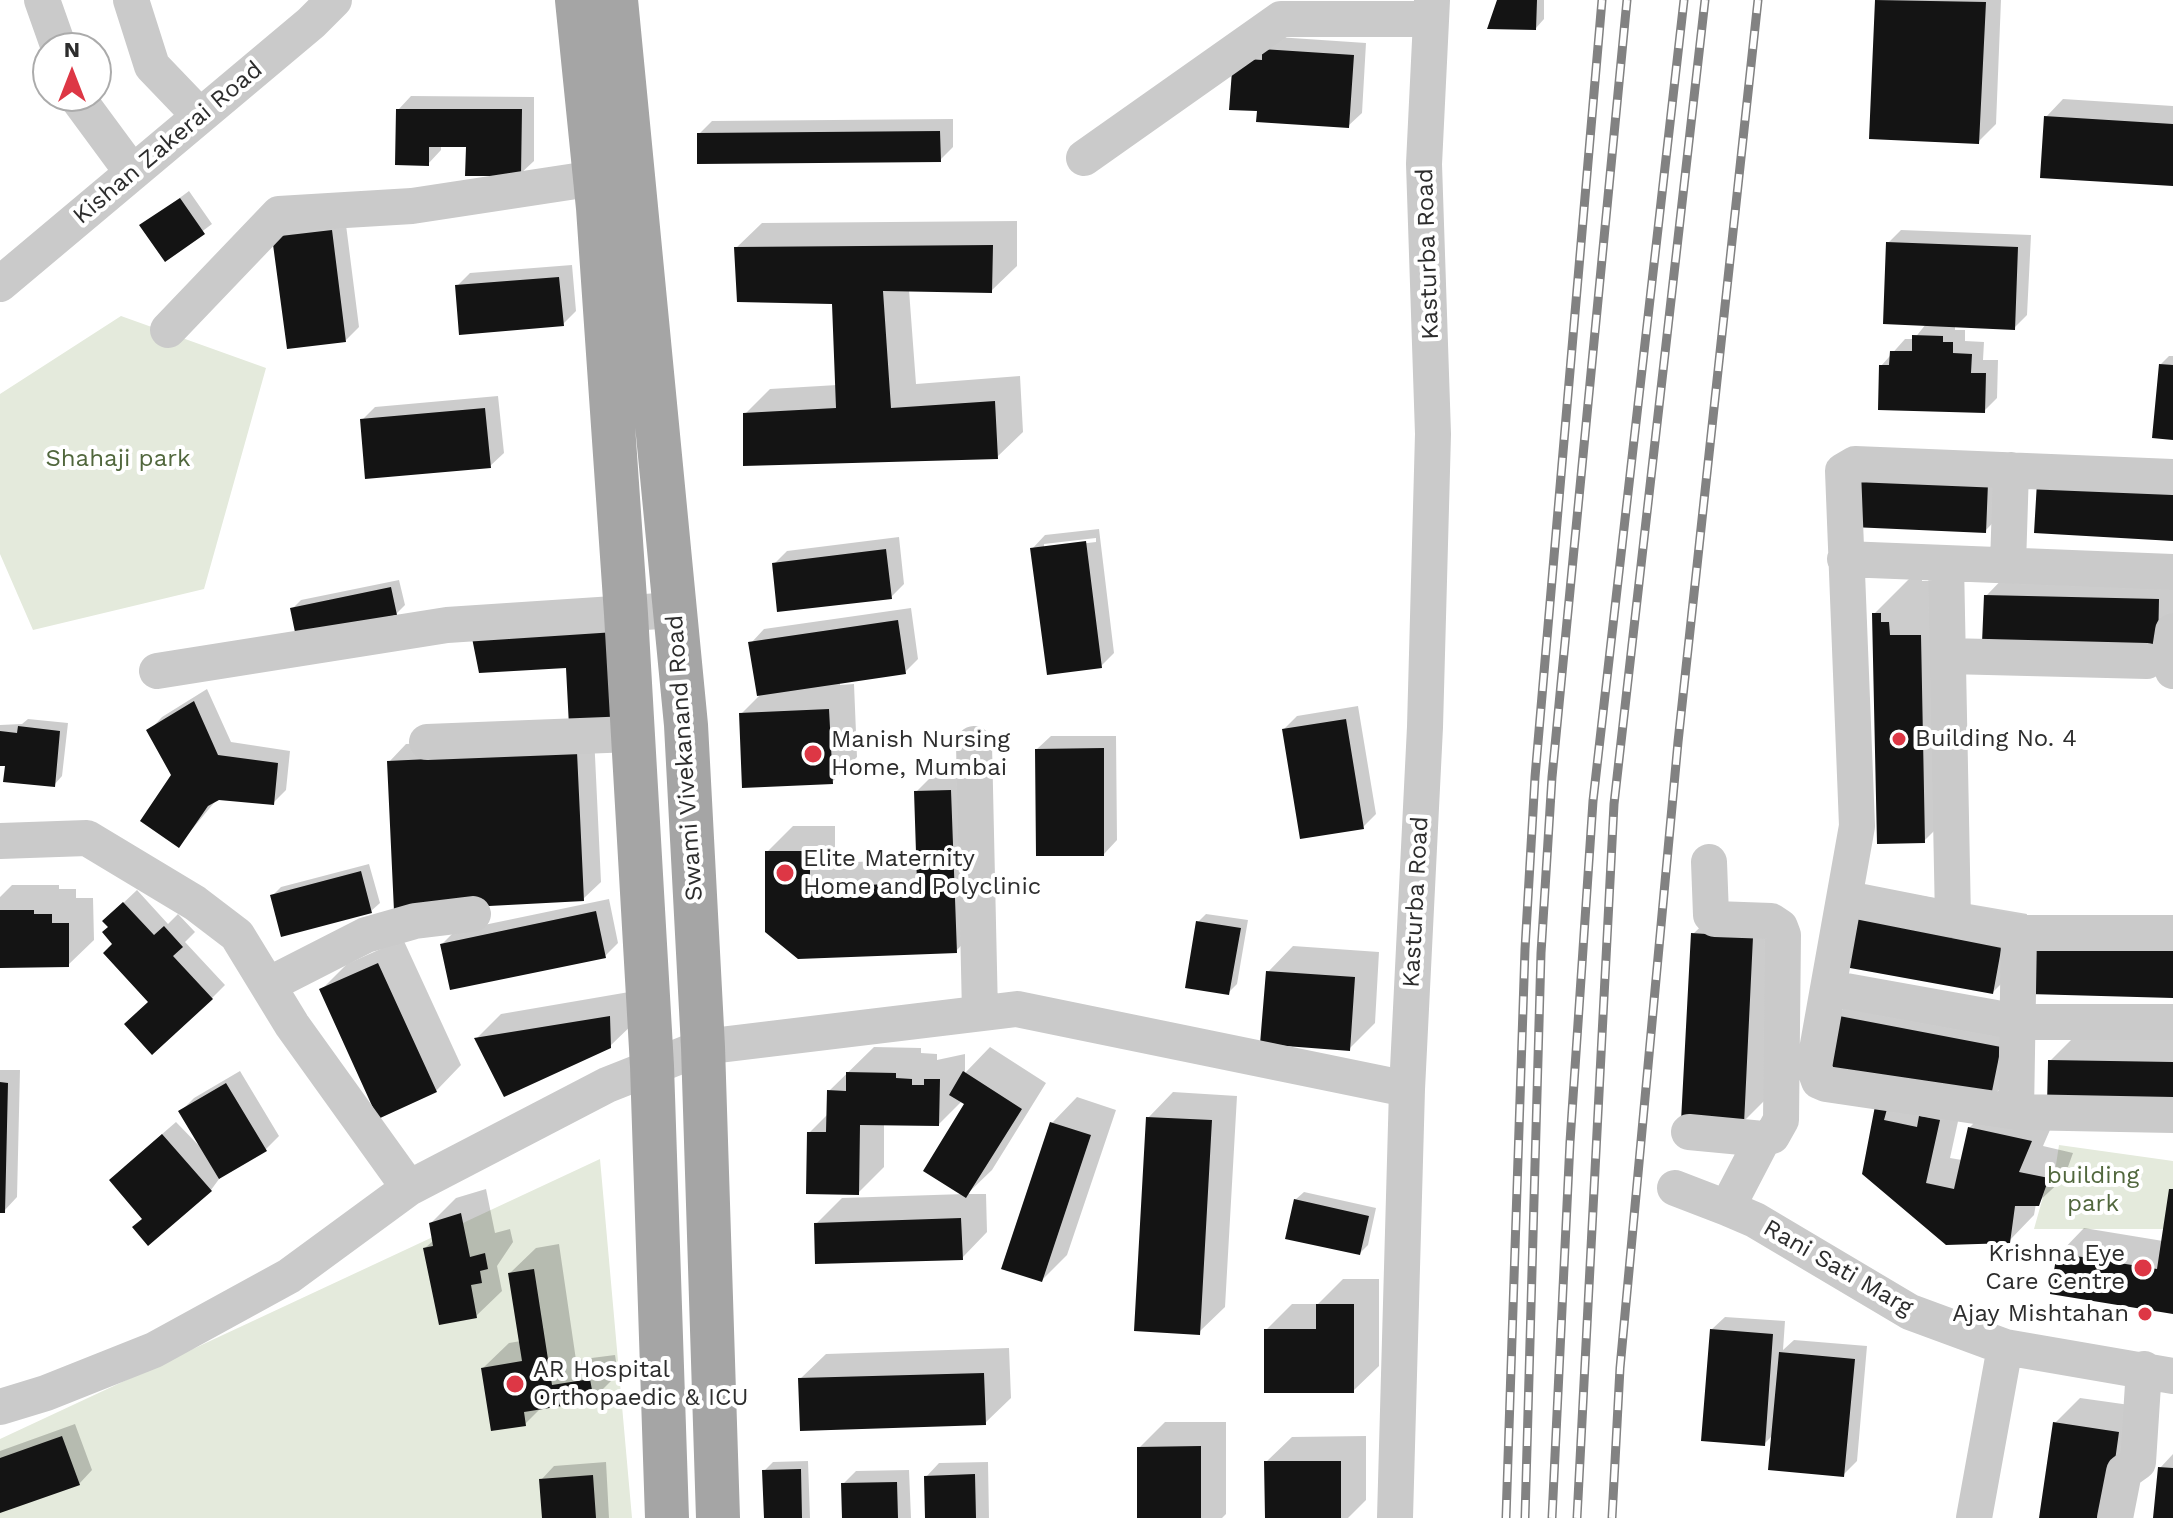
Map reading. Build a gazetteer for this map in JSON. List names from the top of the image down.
{
  "streets": {
    "main road": ["Swami Vivekanand Road"],
    "street": ["Kishan Zakerai Road", "Kasturba Road", "Rani Sati Marg"]
  },
  "parks": ["Shahaji park", "building park"],
  "places": [
    "Building No. 4",
    "Manish Nursing Home, Mumbai",
    "Elite Maternity Home and Polyclinic",
    "Krishna Eye Care Centre",
    "Ajay Mishtahan",
    "AR Hospital Orthopaedic & ICU"
  ],
  "north": "top"
}
